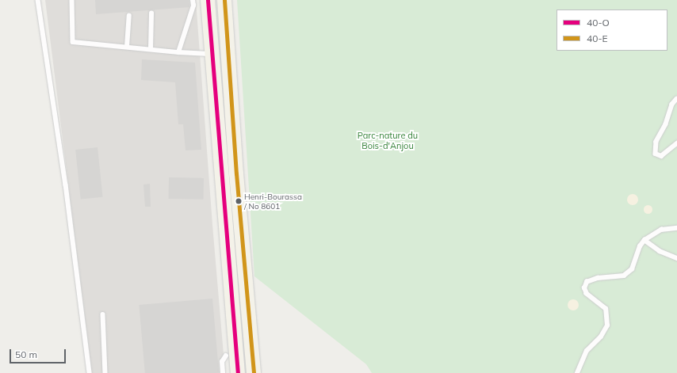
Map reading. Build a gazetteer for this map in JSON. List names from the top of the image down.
{
  "parks": ["Parc-nature du Bois-d'Anjou"],
  "places": ["Henri-Bourassa / No 8601"],
  "lines": ["transit line 40-O", "transit line 40-E"],
  "legend": ["40-O", "40-E"],
  "scale_bar": "50 m"
}
